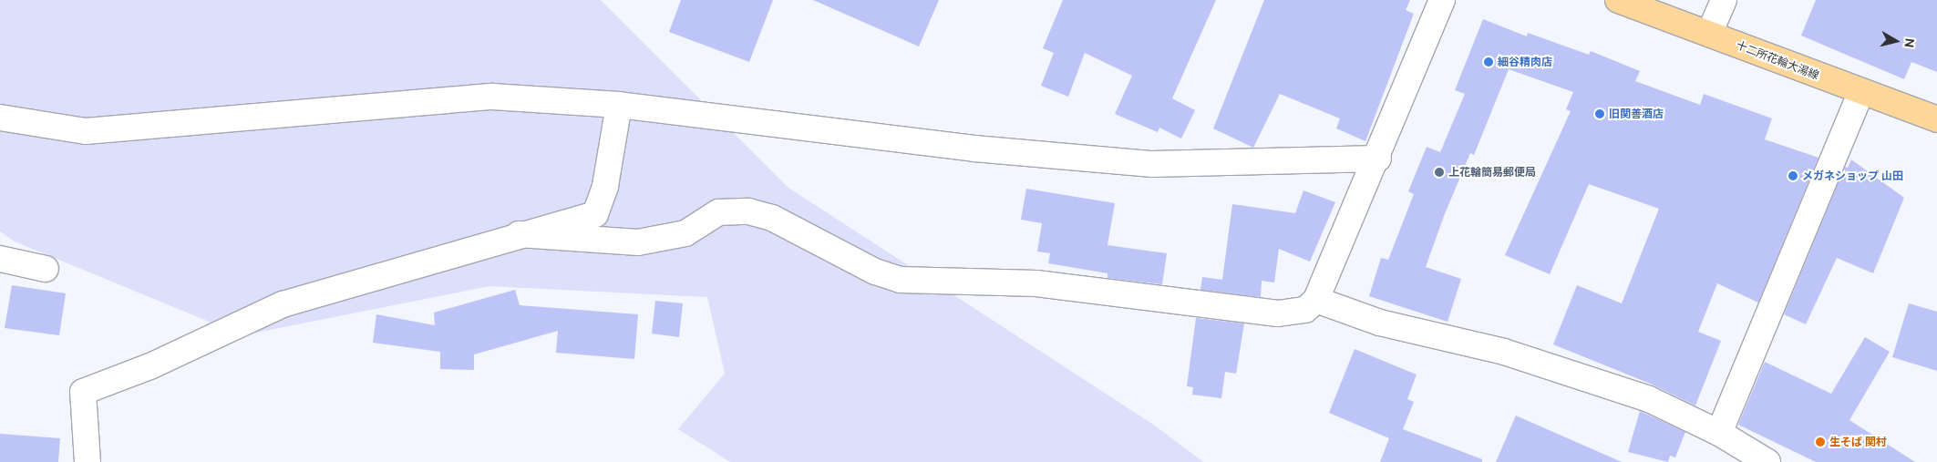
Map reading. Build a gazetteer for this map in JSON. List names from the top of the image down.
{
  "streets": {
    "main road": ["十二所花輪大湯線"]
  },
  "places": [
    "細谷精肉店",
    "旧関善酒店",
    "上花輪簡易郵便局",
    "メガネショップ 山田",
    "生そば 関村"
  ],
  "north": "right"
}
